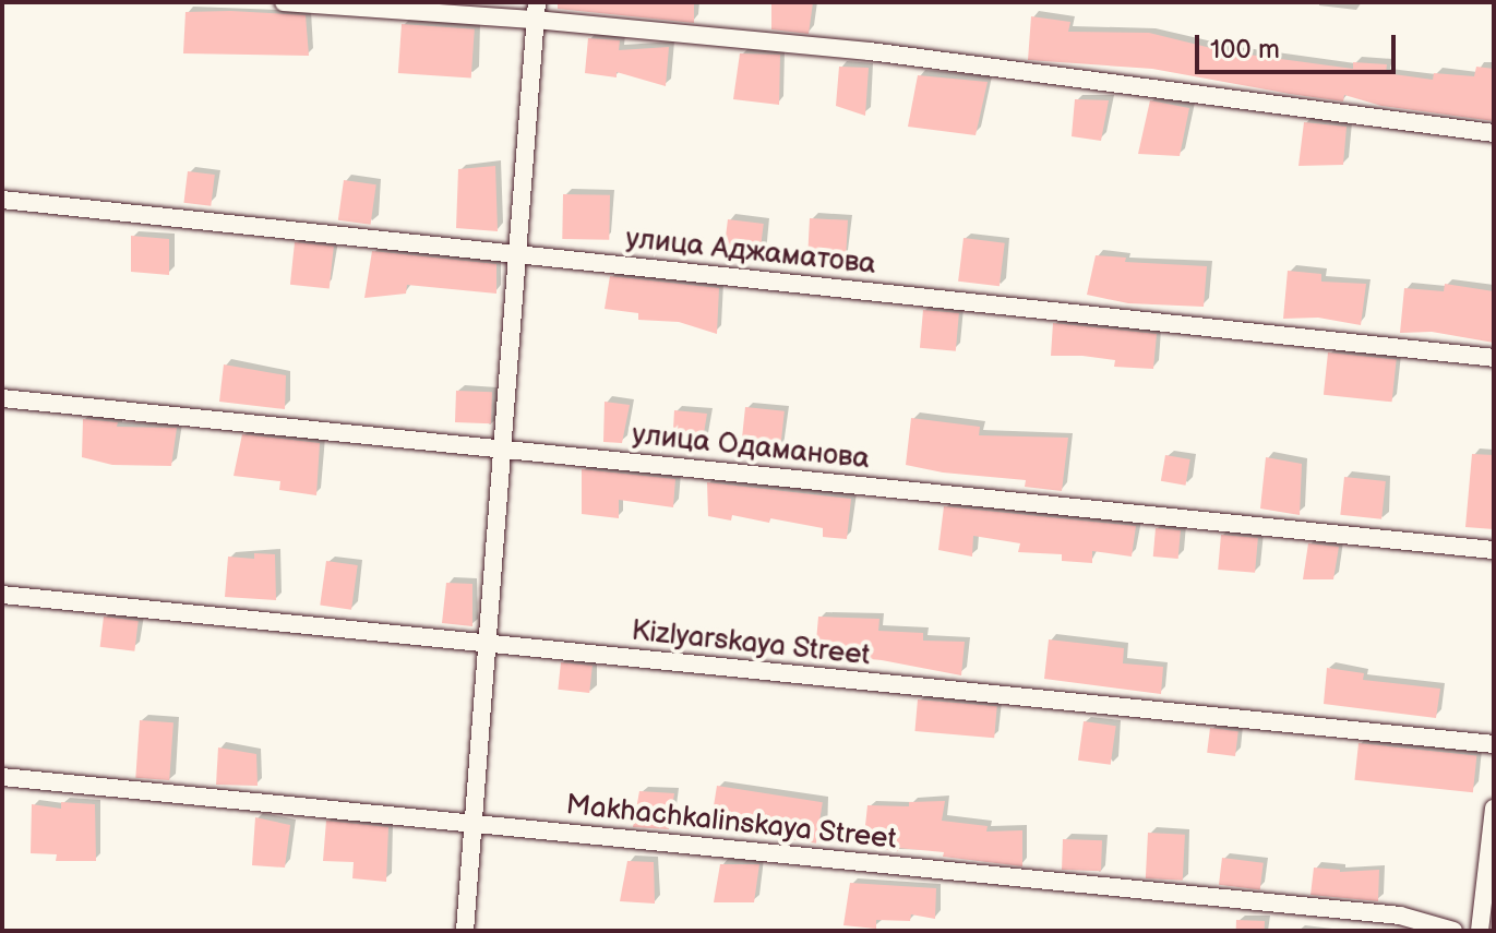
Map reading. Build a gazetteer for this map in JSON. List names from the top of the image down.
{
  "streets": {
    "street": [
      "улица Аджаматова",
      "улица Одаманова",
      "Kizlyarskaya Street",
      "Makhachkalinskaya Street"
    ]
  },
  "scale_bar": "100 m"
}
